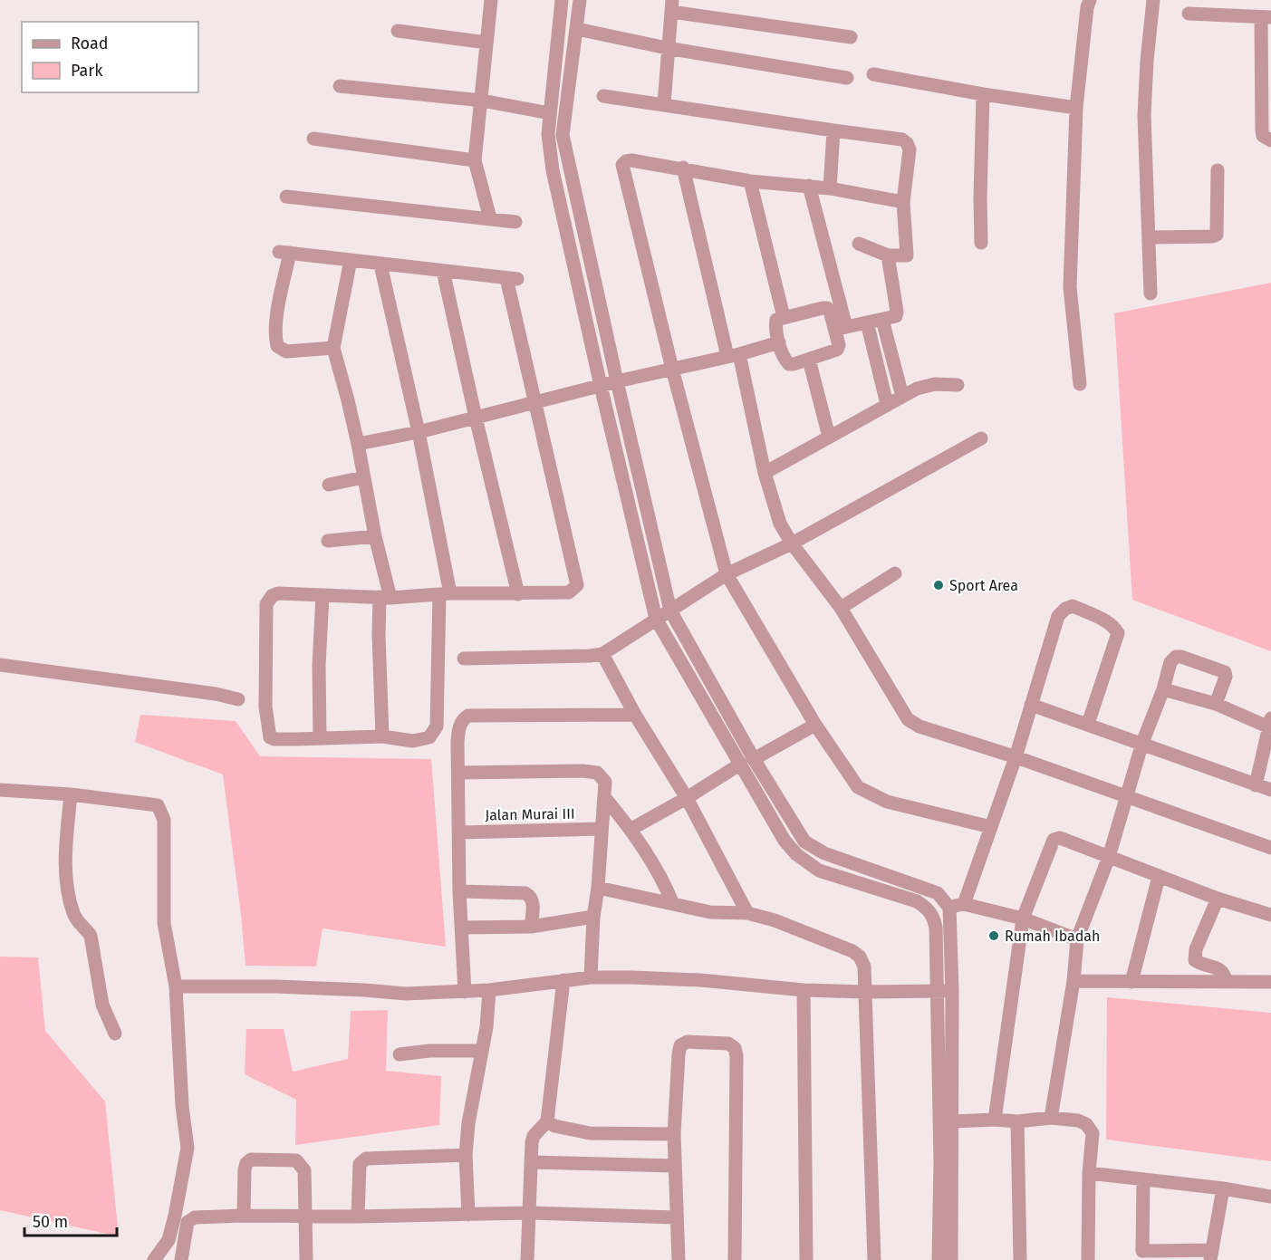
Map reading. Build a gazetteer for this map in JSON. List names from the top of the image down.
{
  "streets": {
    "street": ["Jalan Murai III"]
  },
  "places": ["Sport Area", "Rumah Ibadah"],
  "legend": ["Road", "Park"],
  "scale_bar": "50 m"
}
